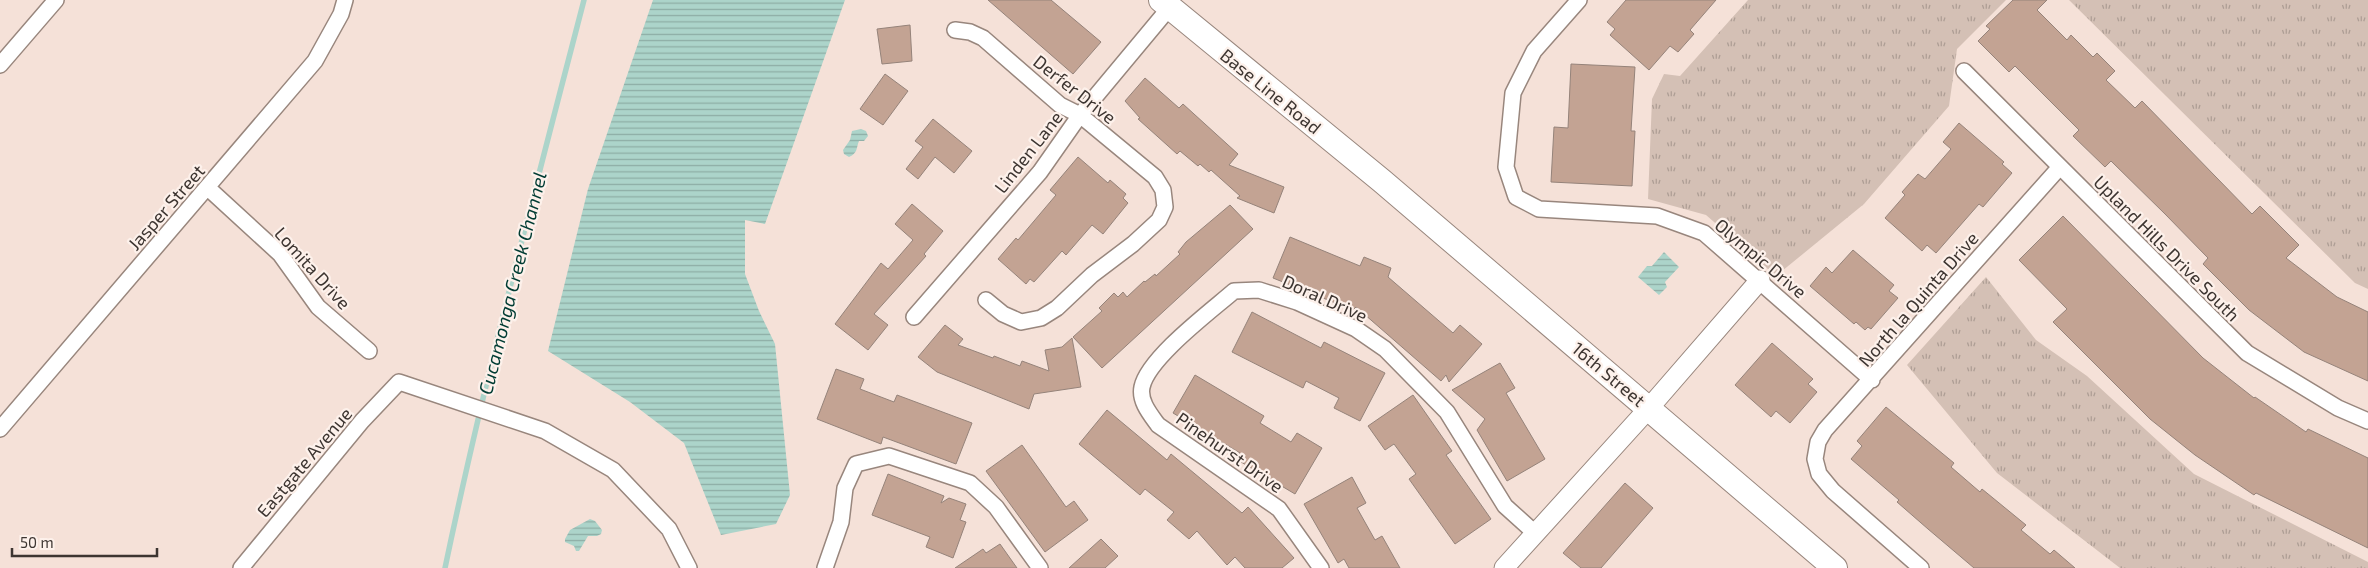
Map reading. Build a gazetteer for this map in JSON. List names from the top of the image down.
{
  "streets": {
    "main road": ["Base Line Road", "16th Street"],
    "street": [
      "Derfer Drive",
      "Linden Lane",
      "Jasper Street",
      "Upland Hills Drive South",
      "Olympic Drive",
      "Lomita Drive",
      "Doral Drive",
      "North la Quinta Drive",
      "Pinehurst Drive",
      "Eastgate Avenue"
    ]
  },
  "crossings": [
    ["Derfer Drive", "Linden Lane"],
    ["Base Line Road", "Linden Lane"],
    ["Base Line Road", "16th Street"],
    ["Jasper Street", "Lomita Drive"],
    ["Upland Hills Drive South", "North la Quinta Drive"],
    ["Olympic Drive", "North la Quinta Drive"],
    ["Doral Drive", "Pinehurst Drive"]
  ],
  "water": ["Cucamonga Creek Channel"],
  "scale_bar": "50 m"
}
